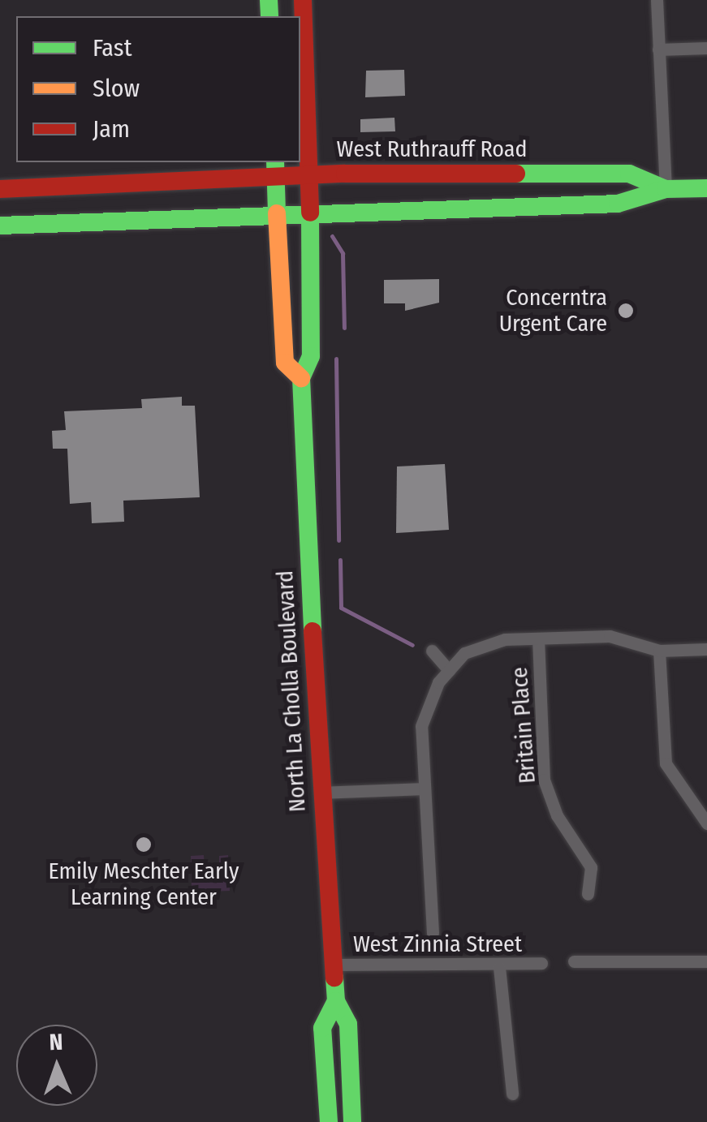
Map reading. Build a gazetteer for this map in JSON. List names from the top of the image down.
{
  "streets": {
    "main road": ["West Ruthrauff Road", "North La Cholla Boulevard"],
    "street": ["Britain Place", "West Zinnia Street"]
  },
  "crossings": [
    ["West Ruthrauff Road", "North La Cholla Boulevard"],
    ["North La Cholla Boulevard", "West Zinnia Street"]
  ],
  "places": ["Concerntra Urgent Care", "Emily Meschter Early Learning Center"],
  "legend": ["Fast", "Slow", "Jam"],
  "north": "top"
}
